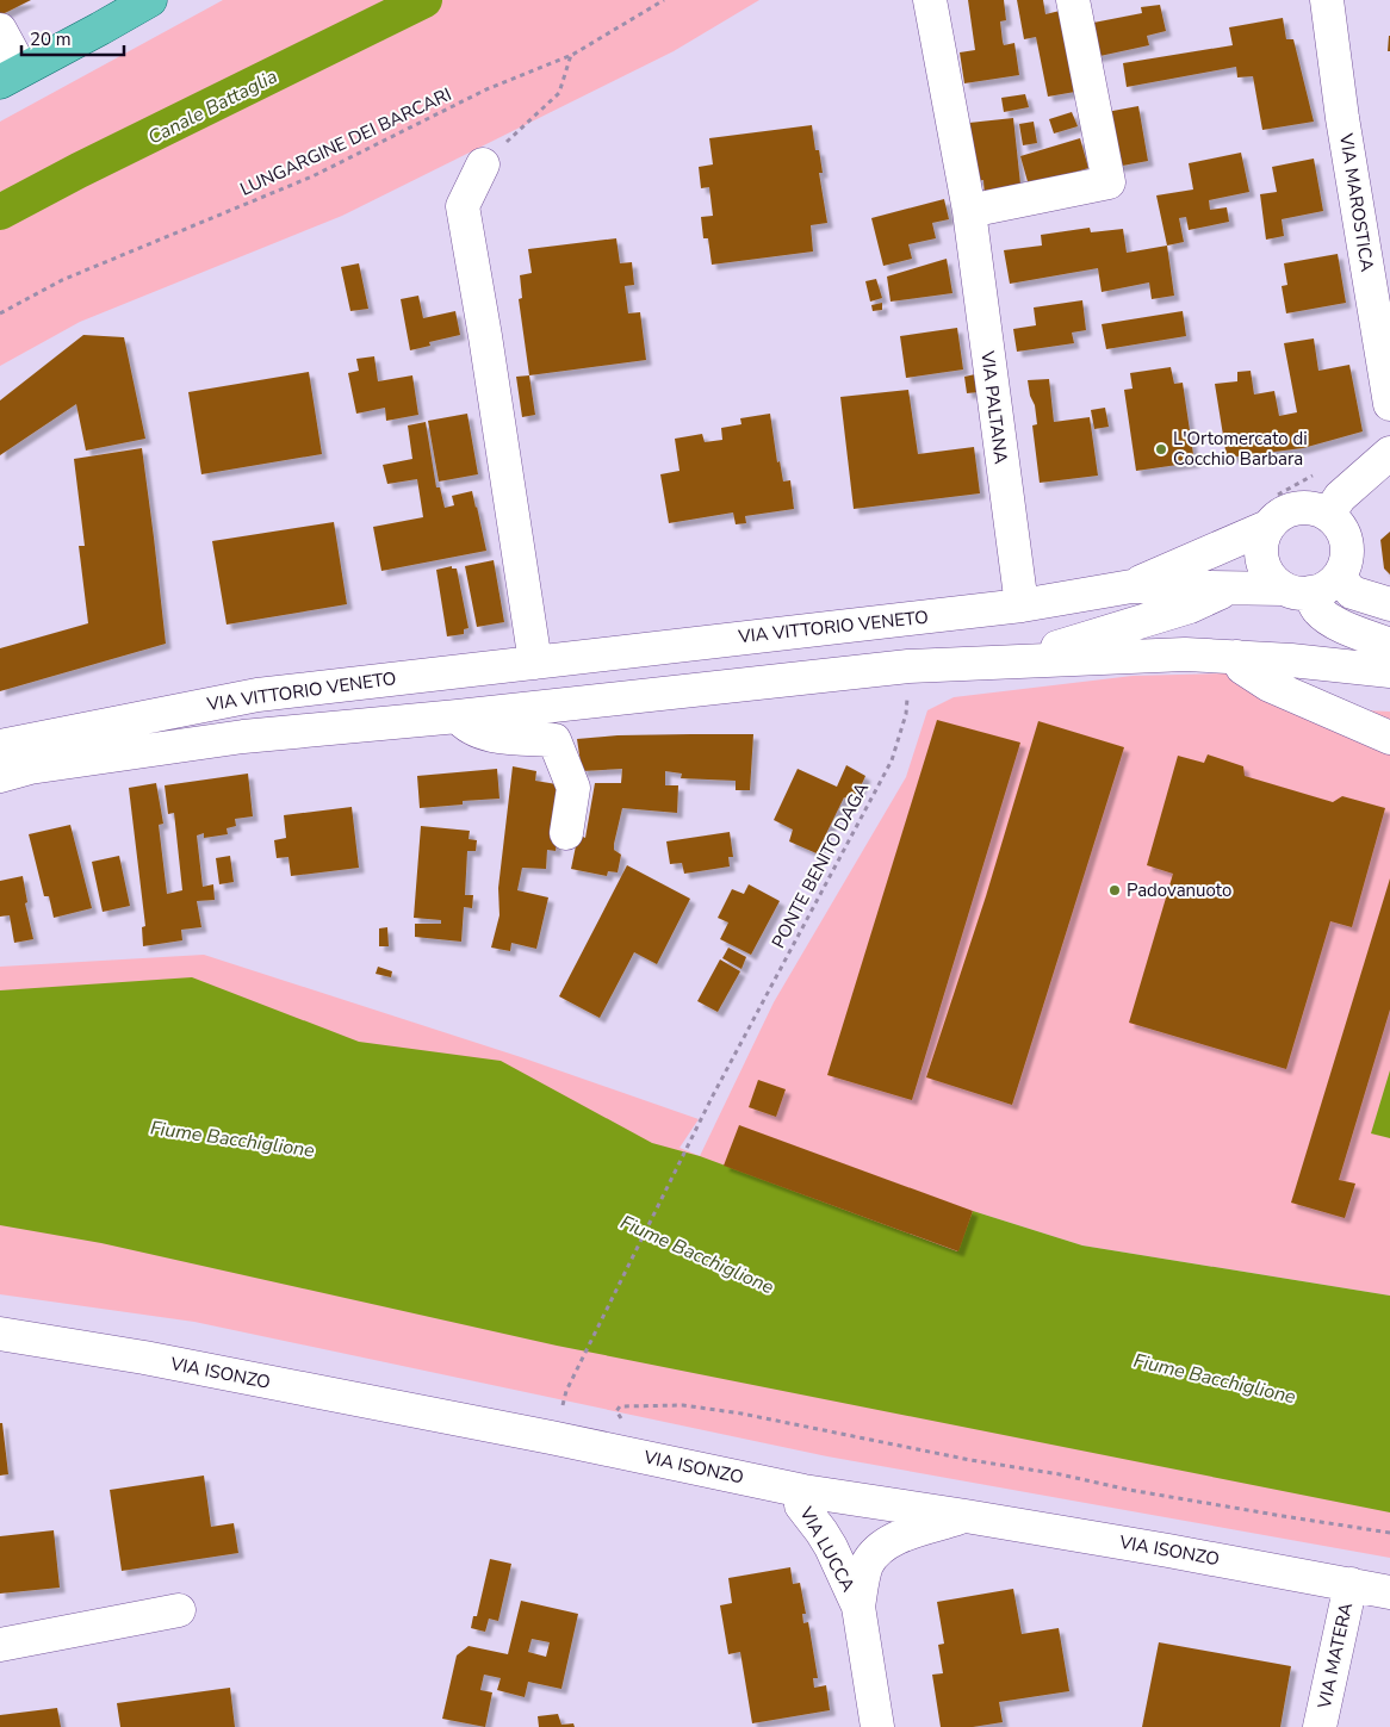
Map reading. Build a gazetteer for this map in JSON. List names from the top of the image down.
{
  "streets": {
    "street": [
      "VIA MAROSTICA",
      "VIA PALTANA",
      "VIA VITTORIO VENETO",
      "VIA ISONZO",
      "VIA LUCCA",
      "VIA MATERA"
    ],
    "path": ["LUNGARGINE DEI BARCARI", "PONTE BENITO DAGA"]
  },
  "crossings": [
    ["VIA PALTANA", "VIA VITTORIO VENETO"],
    ["VIA ISONZO", "VIA LUCCA"],
    ["VIA ISONZO", "VIA MATERA"]
  ],
  "water": ["Canale Battaglia", "Fiume Bacchiglione"],
  "places": ["L'Ortomercato di Cocchio Barbara", "Padovanuoto"],
  "scale_bar": "20 m"
}
